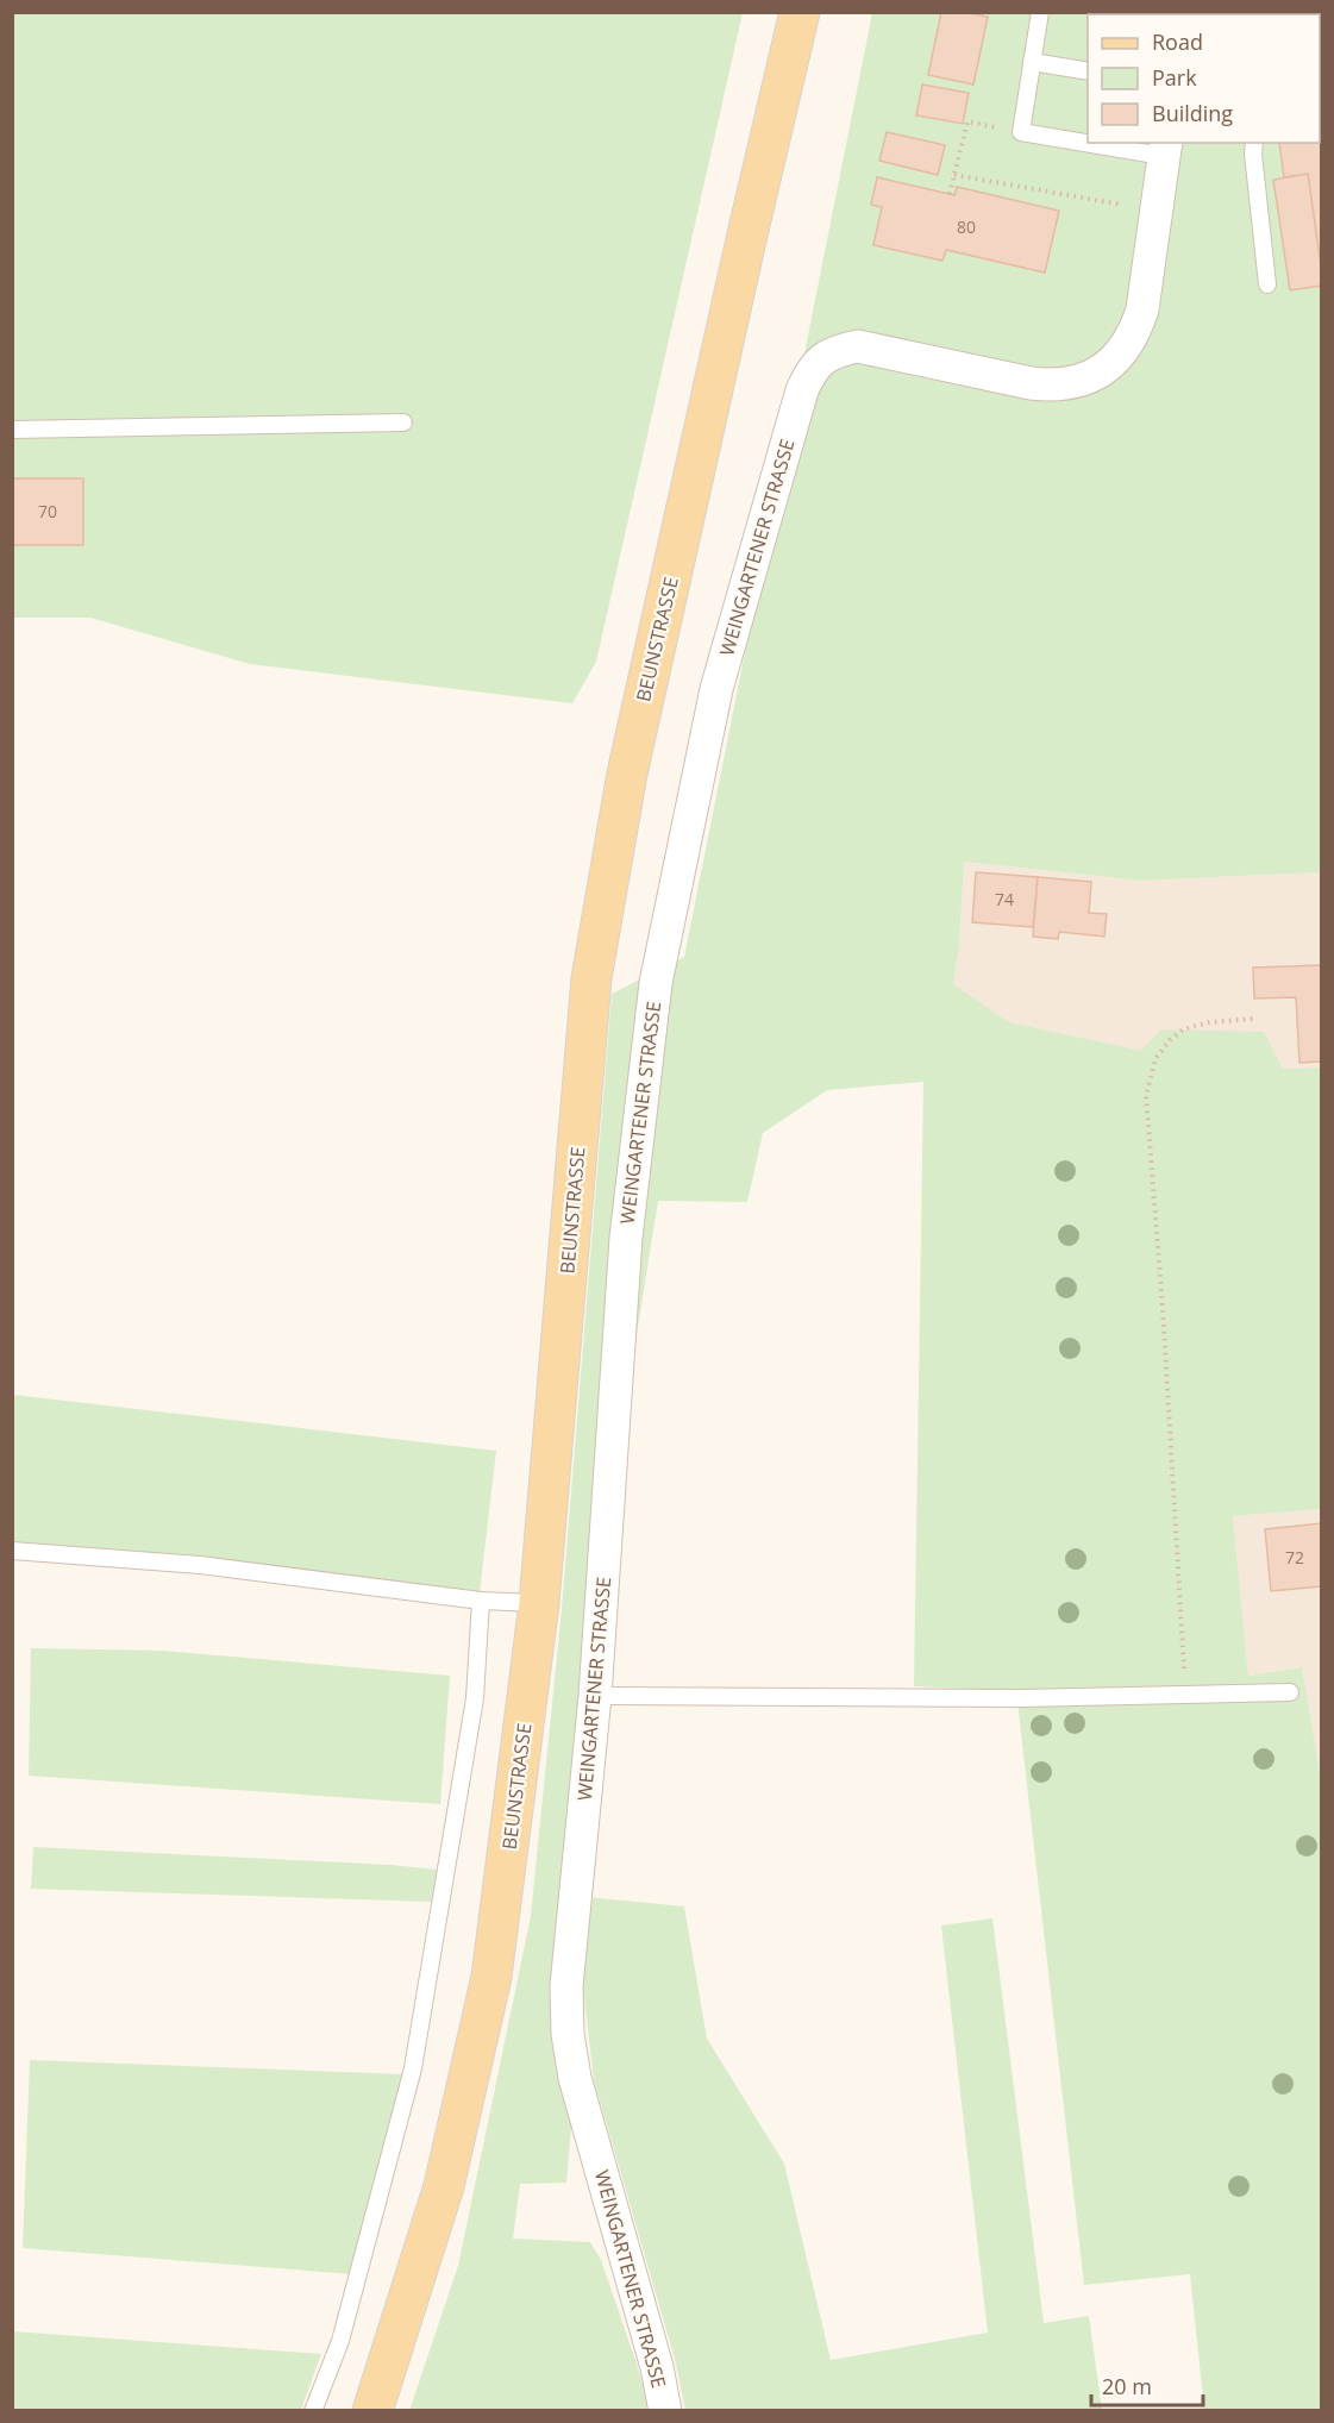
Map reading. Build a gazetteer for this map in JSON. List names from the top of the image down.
{
  "streets": {
    "main road": ["BEUNSTRASSE"],
    "street": ["WEINGARTENER STRASSE"]
  },
  "house_numbers": [
    "80",
    "70",
    "74",
    "72"
  ],
  "legend": ["Road", "Park", "Building"],
  "scale_bar": "20 m"
}
